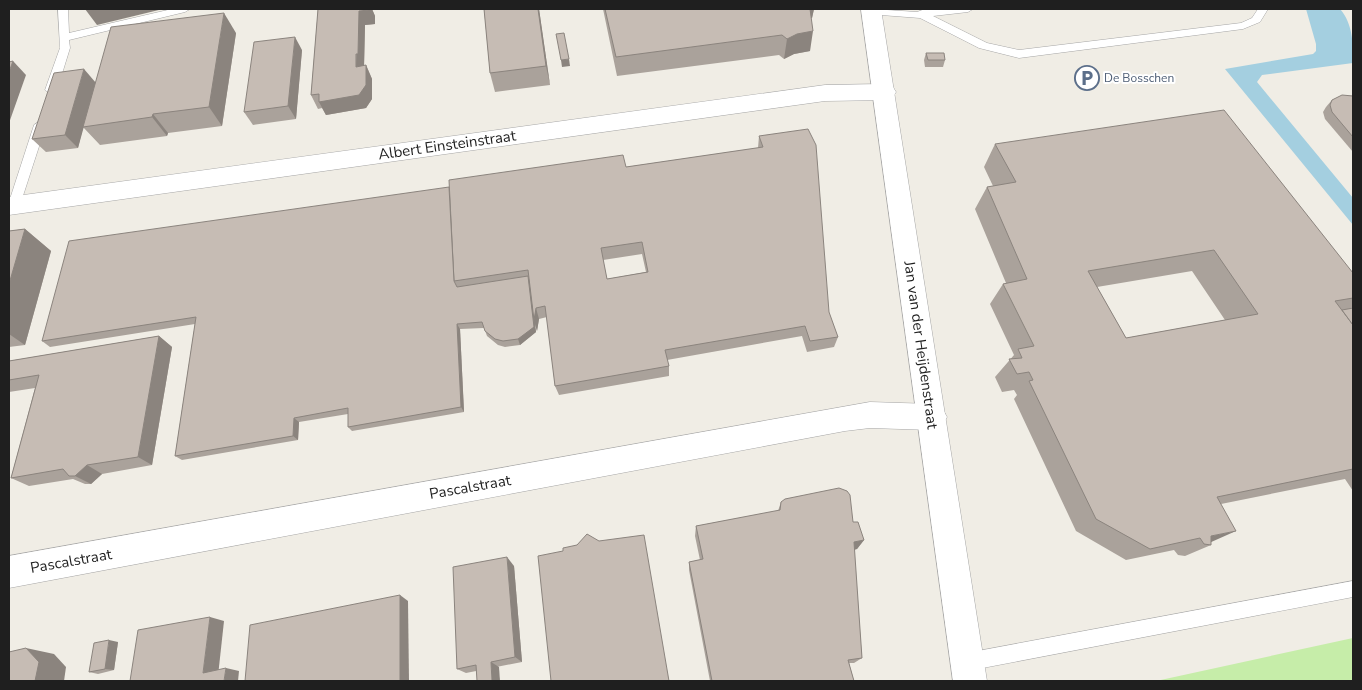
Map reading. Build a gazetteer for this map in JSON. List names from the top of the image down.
{
  "streets": {
    "street": ["Albert Einsteinstraat", "Jan van der Heijdenstraat", "Pascalstraat"]
  },
  "crossings": [
    ["Albert Einsteinstraat", "Jan van der Heijdenstraat"],
    ["Jan van der Heijdenstraat", "Pascalstraat"]
  ],
  "places": {
    "parking": ["De Bosschen"]
  }
}
